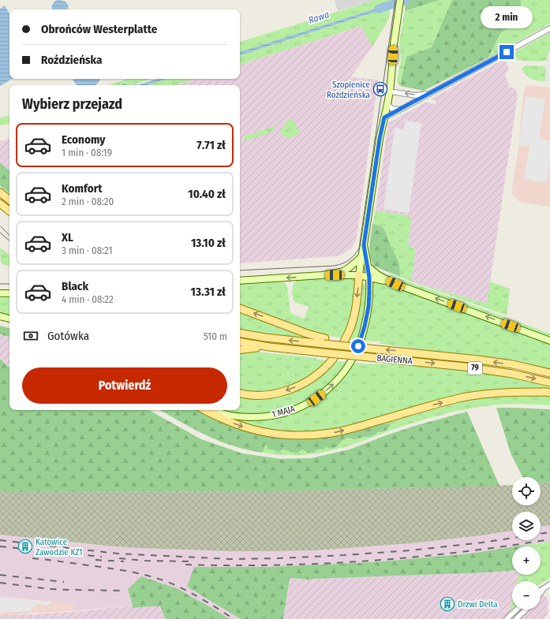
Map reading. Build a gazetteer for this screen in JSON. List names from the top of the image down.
{
  "streets": {
    "main road": ["BAGIENNA", "79"],
    "street": ["1 MAJA"]
  },
  "crossings": [
    ["BAGIENNA", "1 MAJA"]
  ],
  "one_way": ["1 MAJA"],
  "water": ["Rawa"],
  "places": {
    "bus stop": ["Szopienice Roździeńska"],
    "building": ["Katowice Zawodzie KZ1", "Drzwi Delta"]
  },
  "page": {
    "bubble": "2 min",
    "banner": ["Obrońców Westerplatte", "Roździeńska"],
    "heading": "Wybierz przejazd",
    "list": [
      {
        "name": "Economy",
        "note": "1 min · 08:19",
        "value": "7.71 zł"
      },
      {
        "name": "Komfort",
        "note": "2 min · 08:20",
        "value": "10.40 zł"
      },
      {
        "name": "XL",
        "note": "3 min · 08:21",
        "value": "13.10 zł"
      },
      {
        "name": "Black",
        "note": "4 min · 08:22",
        "value": "13.31 zł"
      }
    ],
    "pay": ["Gotówka", "510 m"],
    "buttons": "Potwierdź",
    "map_buttons": ["+", "−"]
  }
}
